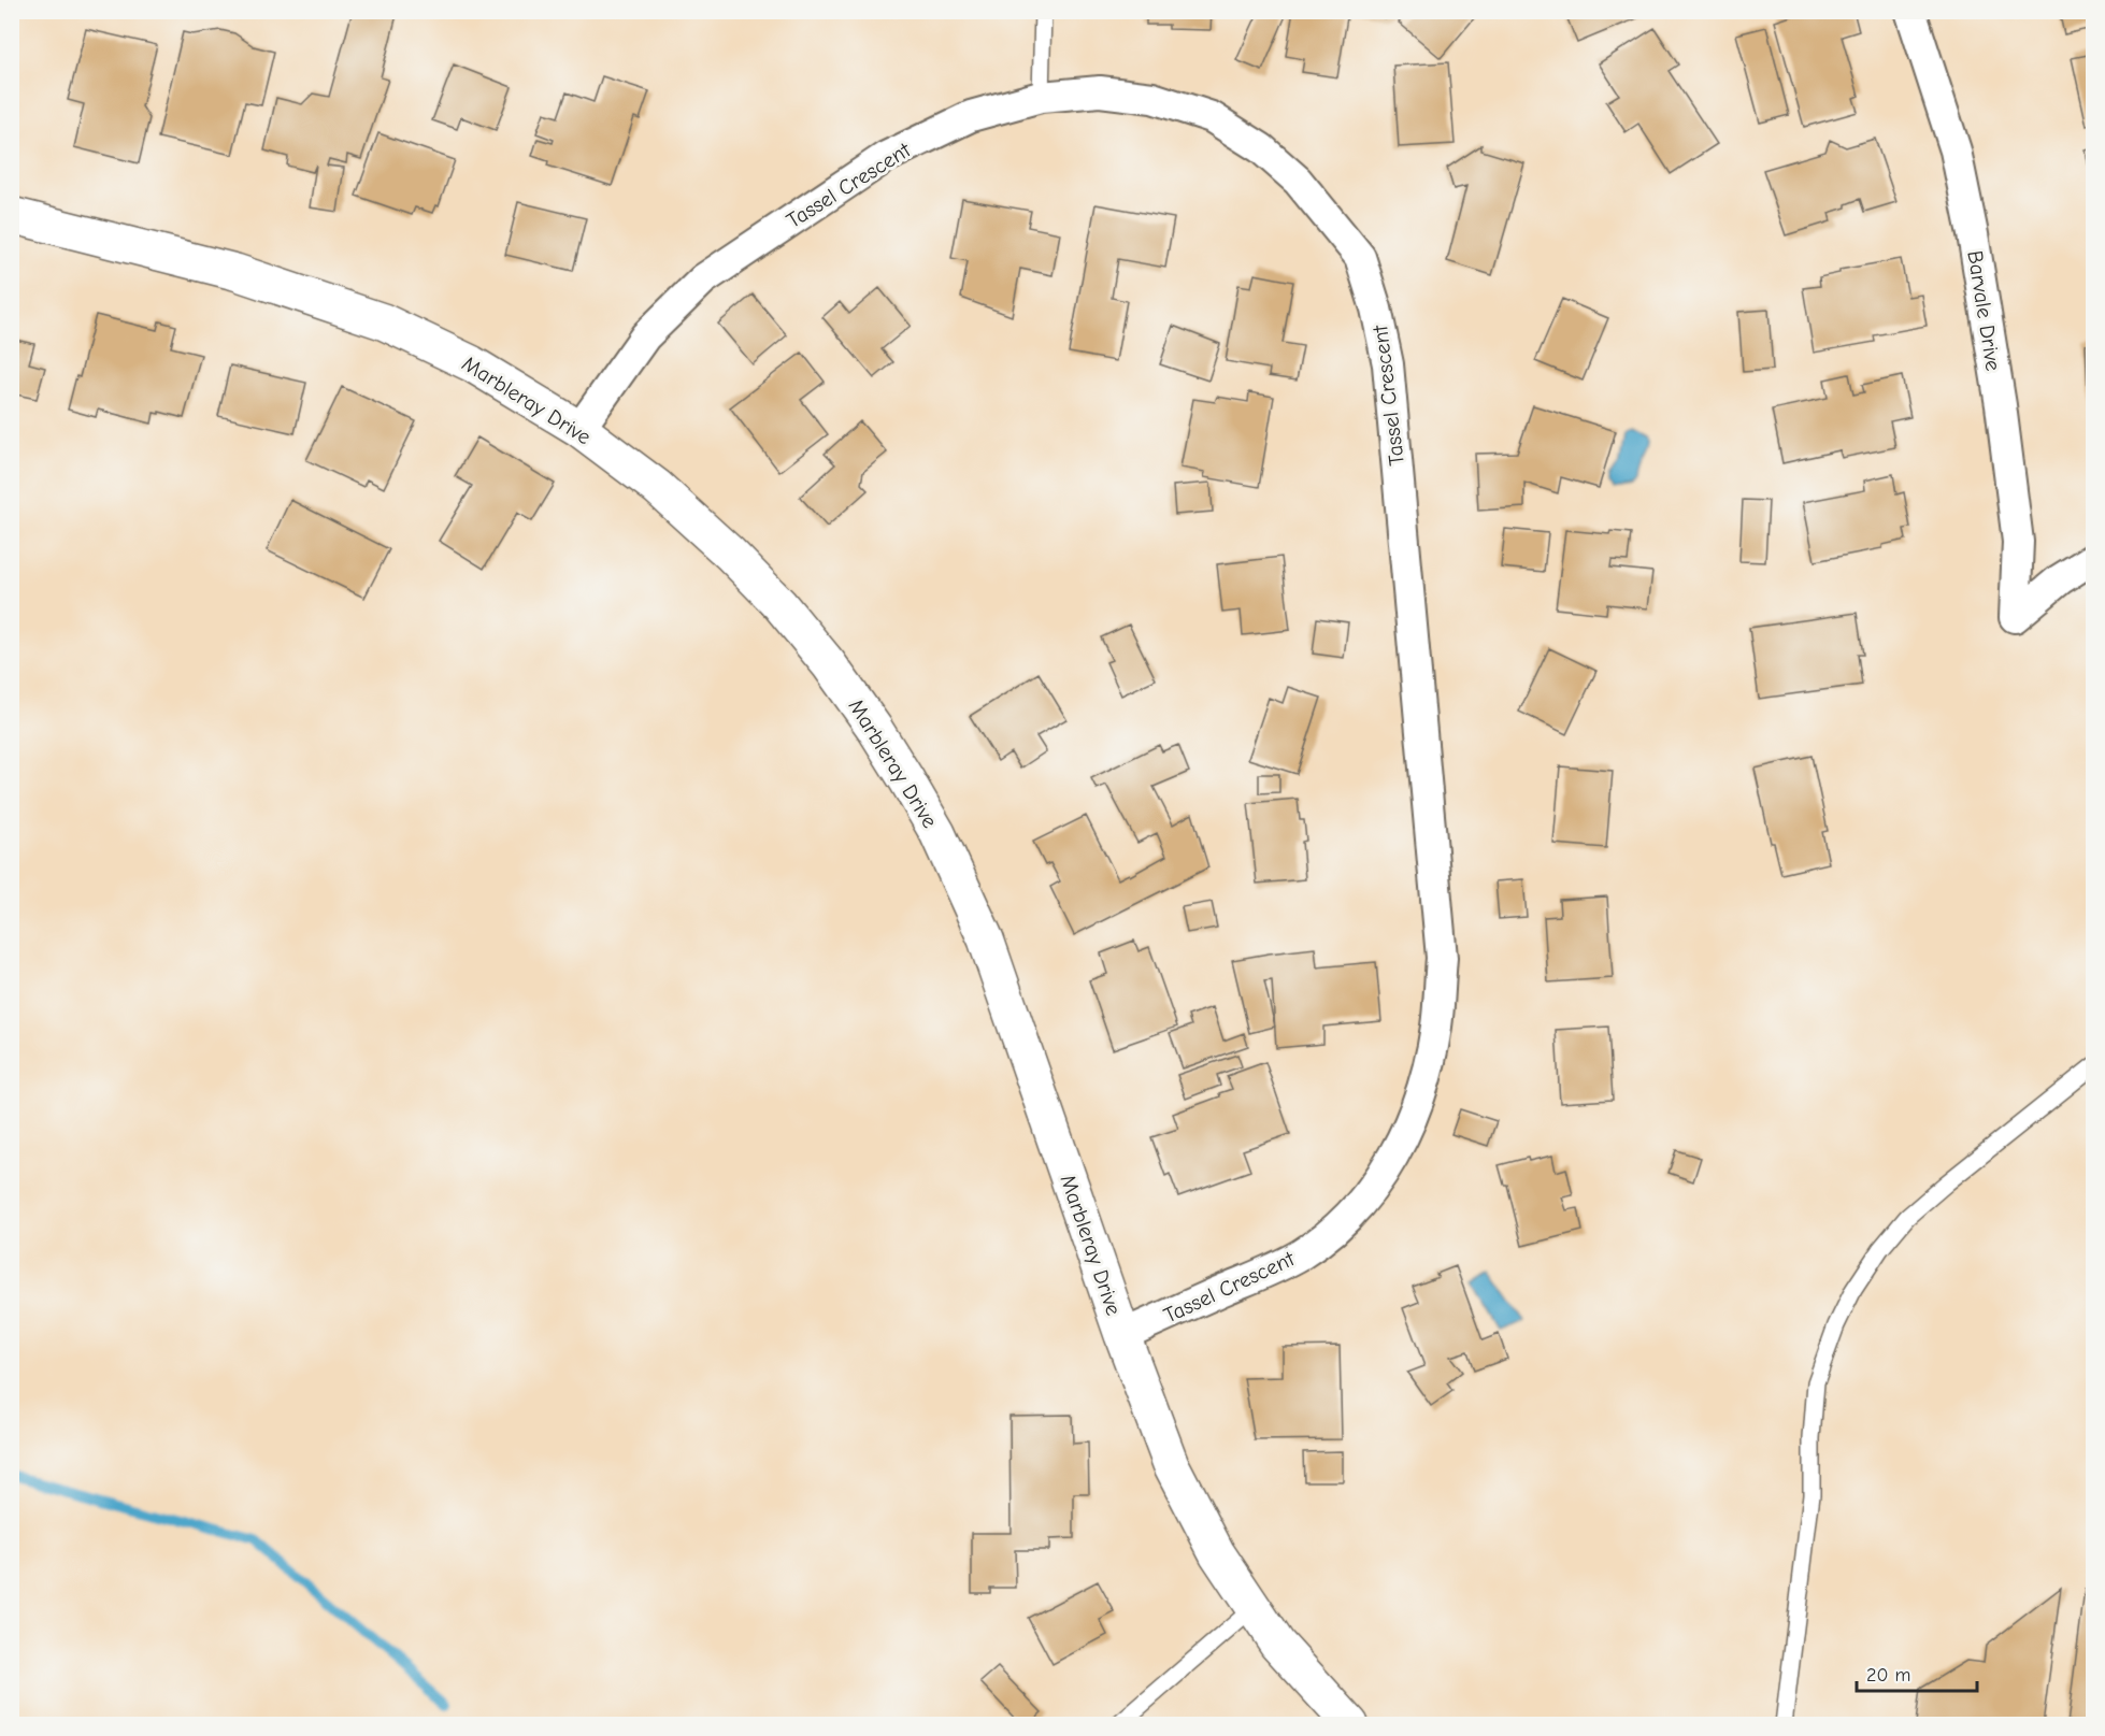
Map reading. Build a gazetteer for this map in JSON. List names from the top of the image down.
{
  "streets": {
    "street": ["Tassel Crescent", "Barvale Drive", "Marbleray Drive"]
  },
  "crossings": [
    ["Tassel Crescent", "Marbleray Drive"]
  ],
  "scale_bar": "20 m"
}
